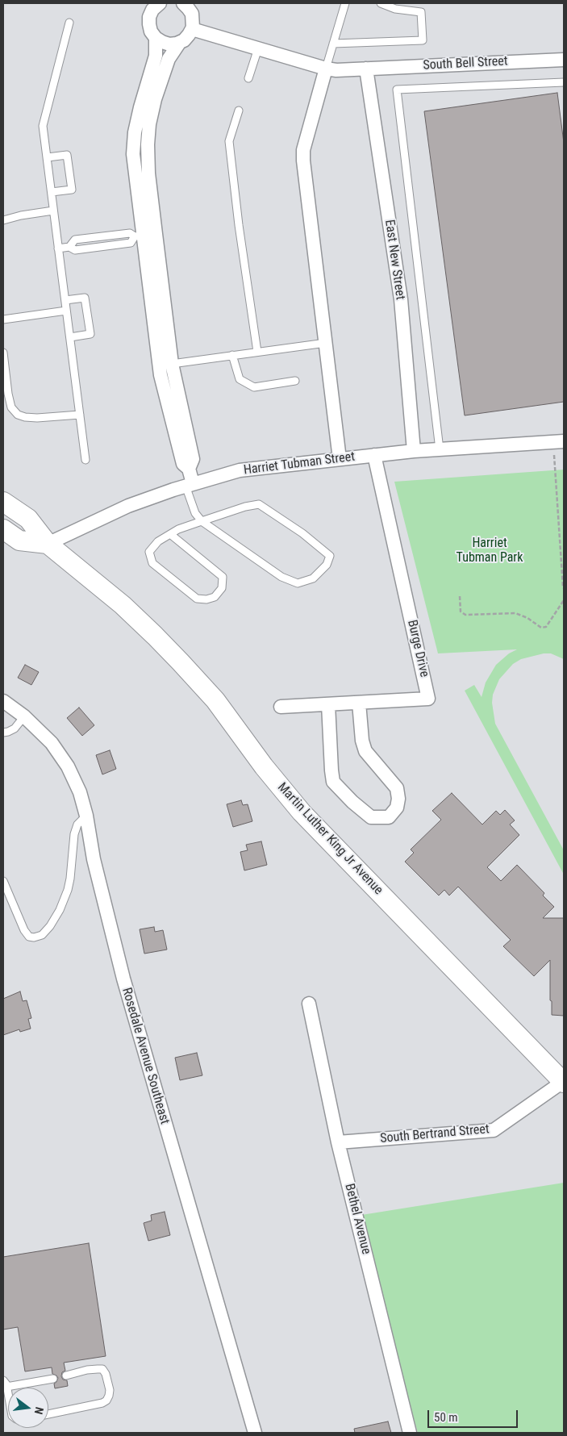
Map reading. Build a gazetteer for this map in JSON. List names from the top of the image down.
{
  "streets": {
    "main road": ["Martin Luther King Jr Avenue"],
    "street": [
      "South Bell Street",
      "East New Street",
      "Harriet Tubman Street",
      "Burge Drive",
      "Rosedale Avenue Southeast",
      "South Bertrand Street",
      "Bethel Avenue"
    ]
  },
  "crossings": [
    ["South Bell Street", "East New Street"],
    ["East New Street", "Harriet Tubman Street"],
    ["Harriet Tubman Street", "Burge Drive"],
    ["Harriet Tubman Street", "Martin Luther King Jr Avenue"],
    ["Martin Luther King Jr Avenue", "South Bertrand Street"],
    ["South Bertrand Street", "Bethel Avenue"]
  ],
  "parks": ["Harriet Tubman Park"],
  "scale_bar": "50 m",
  "north": "right"
}
